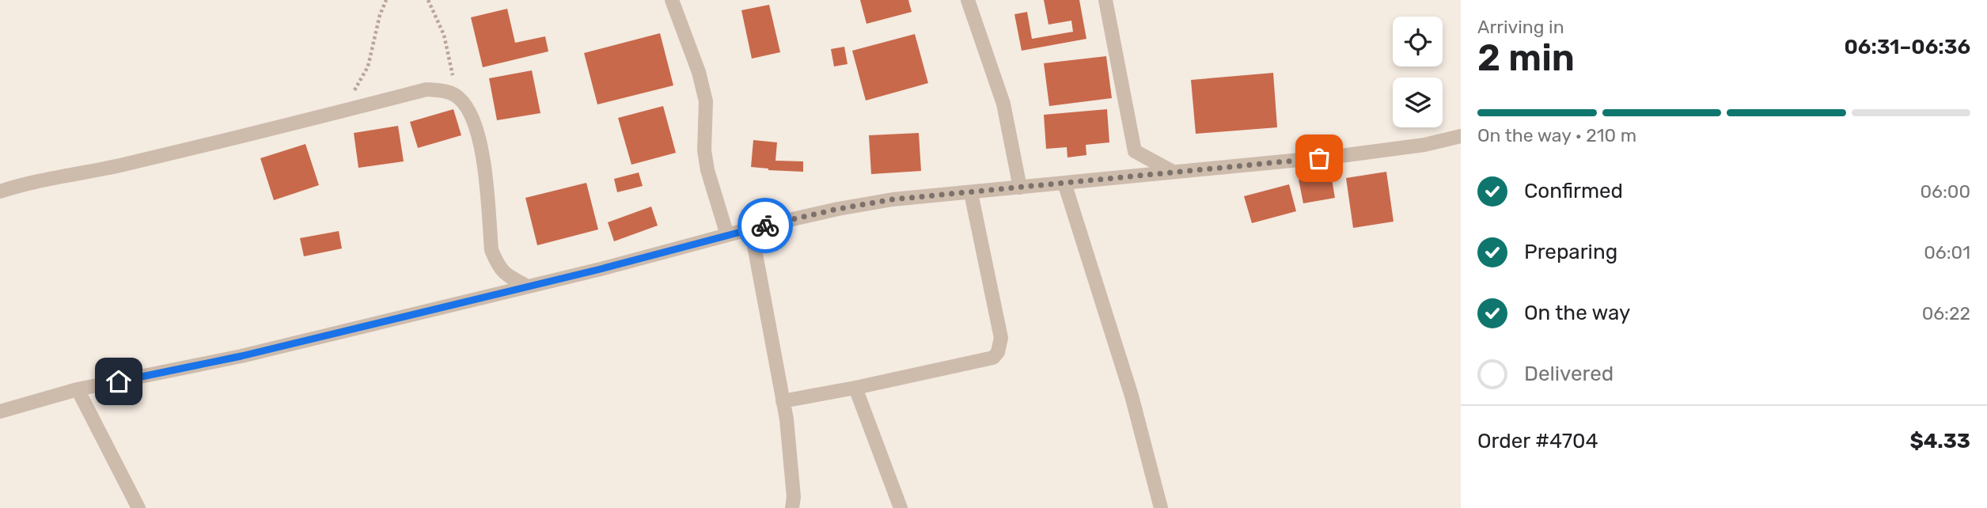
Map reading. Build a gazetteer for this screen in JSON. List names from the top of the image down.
{
  "page": {
    "heading": ["2 min", "Arriving in", "06:31–06:36"],
    "panel": ["Order #4704", "$4.33"],
    "bar": "On the way · 210 m",
    "list": [
      ["Confirmed", "06:00"],
      ["Preparing", "06:01"],
      ["On the way", "06:22"],
      "Delivered"
    ]
  }
}
